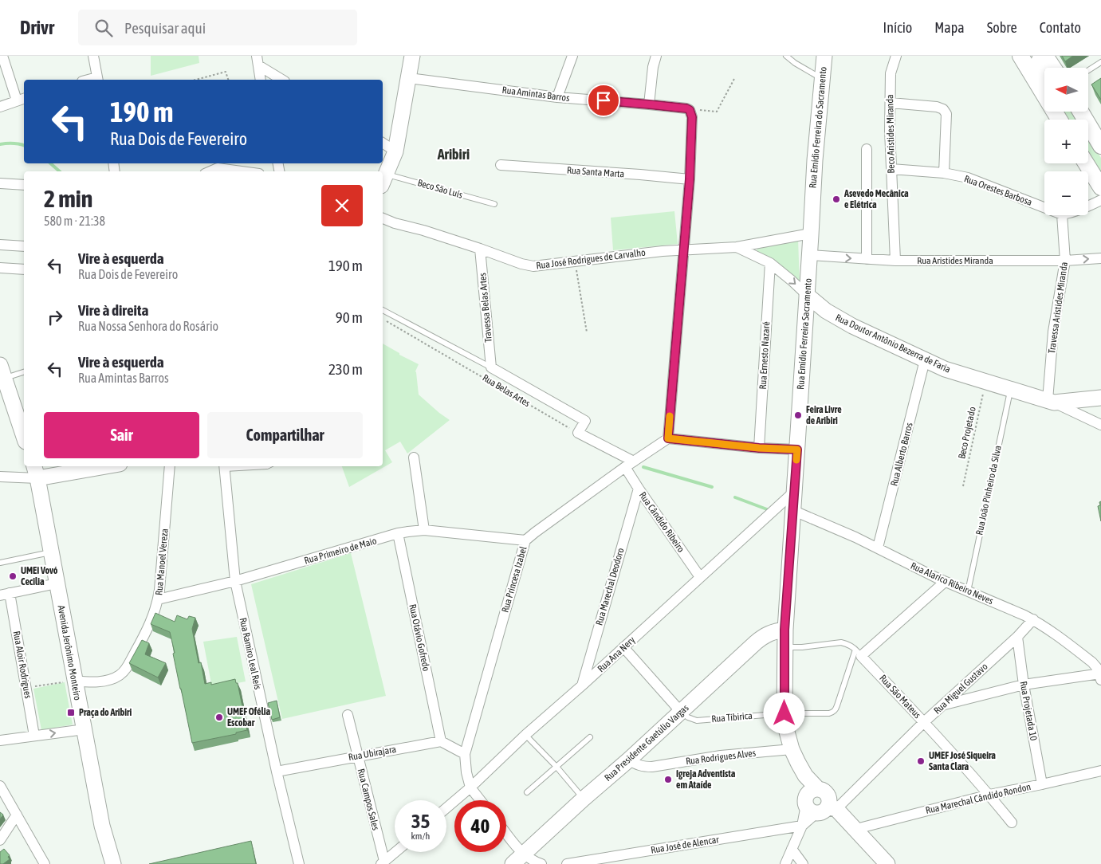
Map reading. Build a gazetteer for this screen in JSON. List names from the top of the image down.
{
  "streets": {
    "street": [
      "Rua Amintas Barros",
      "Rua Emídio Ferreira do Sacramento",
      "Beco Aristides Miranda",
      "Rua Santa Marta",
      "Rua Orestes Barbosa",
      "Rua José Rodrigues de Carvalho",
      "Rua Aristides Miranda",
      "Travessa Belas Artes",
      "Travessa Aristides Miranda",
      "Rua Emídio Ferreira Sacramento",
      "Rua Doutor Antônio Bezerra de Faria",
      "Rua Ernesto Nazaré",
      "Rua Belas Artes",
      "Rua Alberto Barros",
      "Rua Cândido Ribeiro",
      "Rua Primeiro de Maio",
      "Rua Manoel Vereza",
      "Rua Princesa Izabel",
      "Rua Alarico Ribeiro Neves",
      "Rua Marechal Deodoro",
      "Rua Otávio Gofredo",
      "Avenida Jerônimo Monteiro",
      "Rua Ramiro Leal Reis",
      "Rua Ana Nery",
      "Rua Aloir Rodrigues",
      "Rua Miguel Gustavo",
      "Rua São Mateus",
      "Rua Projetada 10",
      "Rua Presidente Gaetúlio Vargas",
      "Rua Ubirajara",
      "Rua Rodrigues Alves",
      "Rua Marechal Cândido Rondon",
      "Rua Campos Sales",
      "Rua José de Alencar"
    ],
    "lane": ["Beco São Luís", "Rua João Pinheiro da Silva", "Rua Tibirica"],
    "path": ["Beco Projetado"]
  },
  "crossings": [
    ["Rua Emídio Ferreira do Sacramento", "Rua Emídio Ferreira Sacramento"],
    ["Beco Aristides Miranda", "Rua Orestes Barbosa"],
    ["Beco Aristides Miranda", "Rua Aristides Miranda"],
    ["Rua José Rodrigues de Carvalho", "Travessa Belas Artes"],
    ["Rua José Rodrigues de Carvalho", "Rua Emídio Ferreira Sacramento"],
    ["Rua José Rodrigues de Carvalho", "Rua Doutor Antônio Bezerra de Faria"],
    ["Rua José Rodrigues de Carvalho", "Rua Ernesto Nazaré"],
    ["Rua Aristides Miranda", "Travessa Aristides Miranda"],
    ["Rua Aristides Miranda", "Rua Emídio Ferreira Sacramento"],
    ["Travessa Belas Artes", "Rua Belas Artes"],
    ["Travessa Aristides Miranda", "Rua Doutor Antônio Bezerra de Faria"],
    ["Rua Emídio Ferreira Sacramento", "Rua Doutor Antônio Bezerra de Faria"],
    ["Rua Emídio Ferreira Sacramento", "Rua Alarico Ribeiro Neves"],
    ["Rua Emídio Ferreira Sacramento", "Rua Ana Nery"],
    ["Rua Emídio Ferreira Sacramento", "Rua Miguel Gustavo"],
    ["Rua Emídio Ferreira Sacramento", "Rua Tibirica"],
    ["Rua Emídio Ferreira Sacramento", "Rua Presidente Gaetúlio Vargas"],
    ["Rua Emídio Ferreira Sacramento", "Rua Rodrigues Alves"],
    ["Rua Doutor Antônio Bezerra de Faria", "Beco Projetado"],
    ["Rua Doutor Antônio Bezerra de Faria", "Rua Alberto Barros"],
    ["Rua Doutor Antônio Bezerra de Faria", "Rua João Pinheiro da Silva"],
    ["Rua Alberto Barros", "Rua Alarico Ribeiro Neves"],
    ["Rua João Pinheiro da Silva", "Rua Alarico Ribeiro Neves"],
    ["Rua Cândido Ribeiro", "Rua Princesa Izabel"],
    ["Rua Cândido Ribeiro", "Rua Marechal Deodoro"],
    ["Rua Cândido Ribeiro", "Rua Ana Nery"],
    ["Rua Primeiro de Maio", "Rua Manoel Vereza"],
    ["Rua Primeiro de Maio", "Rua Princesa Izabel"],
    ["Rua Primeiro de Maio", "Rua Otávio Gofredo"],
    ["Rua Primeiro de Maio", "Rua Ramiro Leal Reis"],
    ["Rua Manoel Vereza", "Avenida Jerônimo Monteiro"],
    ["Rua Princesa Izabel", "Rua Ana Nery"],
    ["Rua Alarico Ribeiro Neves", "Rua Miguel Gustavo"],
    ["Rua Marechal Deodoro", "Rua Ana Nery"],
    ["Rua Otávio Gofredo", "Rua Ubirajara"],
    ["Rua Ramiro Leal Reis", "Rua Ubirajara"],
    ["Rua Miguel Gustavo", "Rua São Mateus"],
    ["Rua Miguel Gustavo", "Rua Projetada 10"],
    ["Rua São Mateus", "Rua Tibirica"],
    ["Rua São Mateus", "Rua Marechal Cândido Rondon"],
    ["Rua Projetada 10", "Rua Marechal Cândido Rondon"],
    ["Rua Tibirica", "Rua Presidente Gaetúlio Vargas"],
    ["Rua Presidente Gaetúlio Vargas", "Rua Rodrigues Alves"],
    ["Rua Ubirajara", "Rua Campos Sales"]
  ],
  "districts": ["Aribiri"],
  "places": {
    "other": [
      "Asevedo Mecânica e Elétrica",
      "Feira Livre de Aribiri",
      "UMEI Vovó Cecilia",
      "UMEF Ofélia Escobar",
      "UMEF José Siqueira Santa Clara",
      "Igreja Adventista em Ataíde"
    ],
    "transit": ["Praça do Aribiri"]
  },
  "north": "left",
  "page": {
    "header": "Drivr",
    "search": "Pesquisar aqui",
    "nav": [
      "Início",
      "Mapa",
      "Sobre",
      "Contato"
    ],
    "map_buttons": ["+", "−"],
    "turn": ["190 m", "Rua Dois de Fevereiro"],
    "heading": ["2 min", "580 m · 21:38"],
    "list": [
      {
        "name": "Vire à esquerda",
        "note": "Rua Dois de Fevereiro",
        "value": "190 m"
      },
      {
        "name": "Vire à direita",
        "note": "Rua Nossa Senhora do Rosário",
        "value": "90 m"
      },
      {
        "name": "Vire à esquerda",
        "note": "Rua Amintas Barros",
        "value": "230 m"
      }
    ],
    "buttons": ["Sair", "Compartilhar"],
    "speed": "35 km/h",
    "limit": "40"
  }
}
